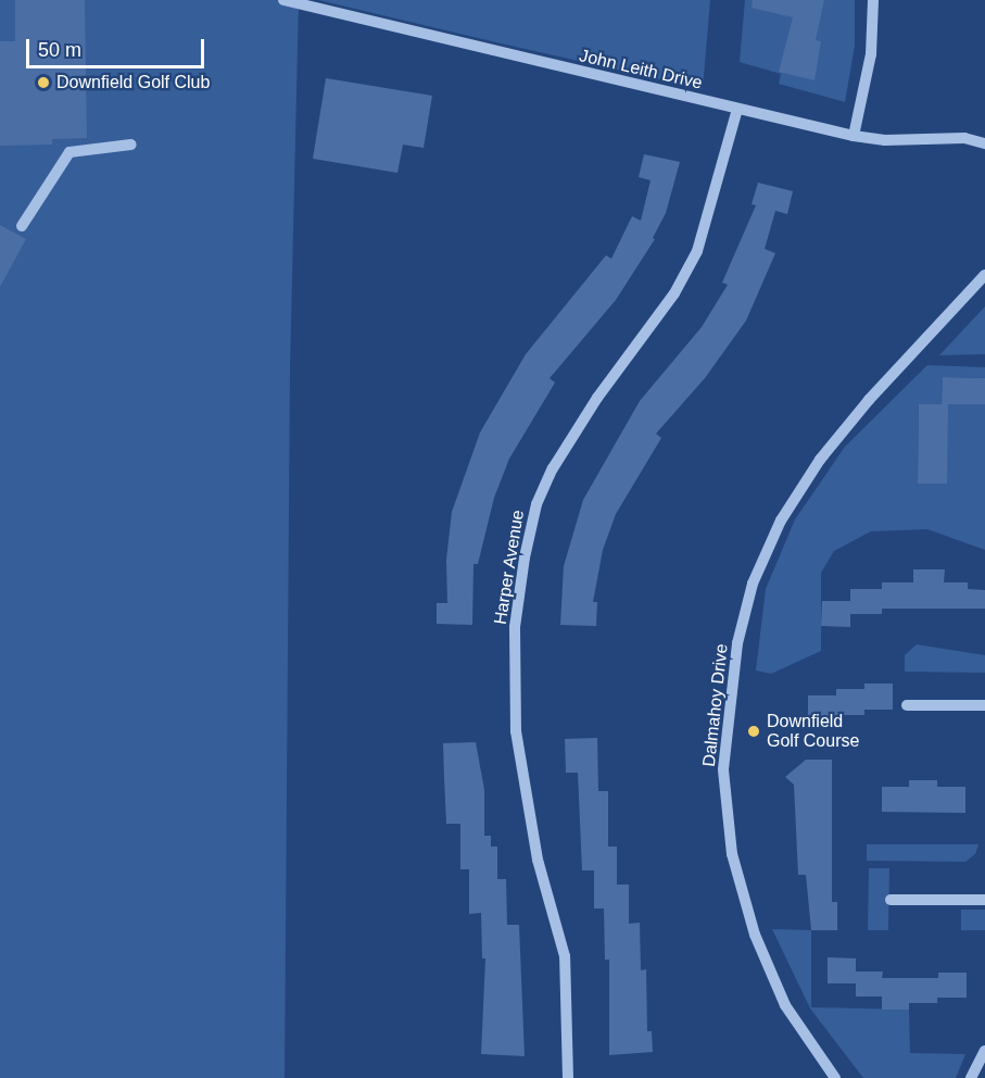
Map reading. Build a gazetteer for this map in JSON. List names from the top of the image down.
{
  "streets": {
    "street": ["John Leith Drive", "Harper Avenue", "Dalmahoy Drive"]
  },
  "crossings": [
    ["John Leith Drive", "Harper Avenue"]
  ],
  "places": ["Downfield Golf Club", "Downfield Golf Course"],
  "scale_bar": "50 m"
}
